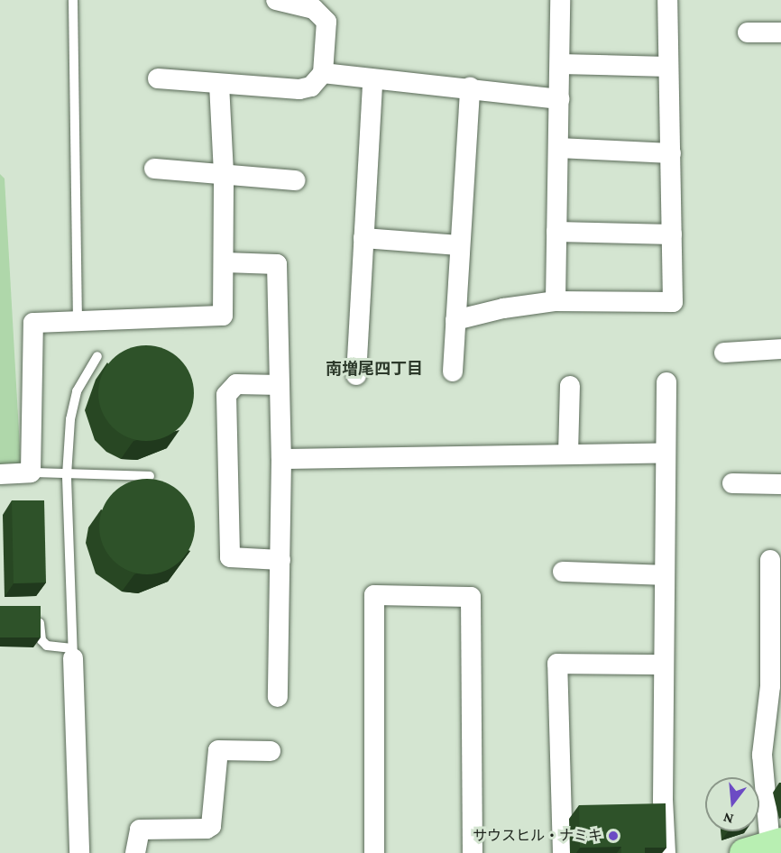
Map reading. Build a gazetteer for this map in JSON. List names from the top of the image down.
{
  "districts": ["南増尾四丁目"],
  "places": ["サウスヒル・ナミキ"],
  "north": "bottom"
}
